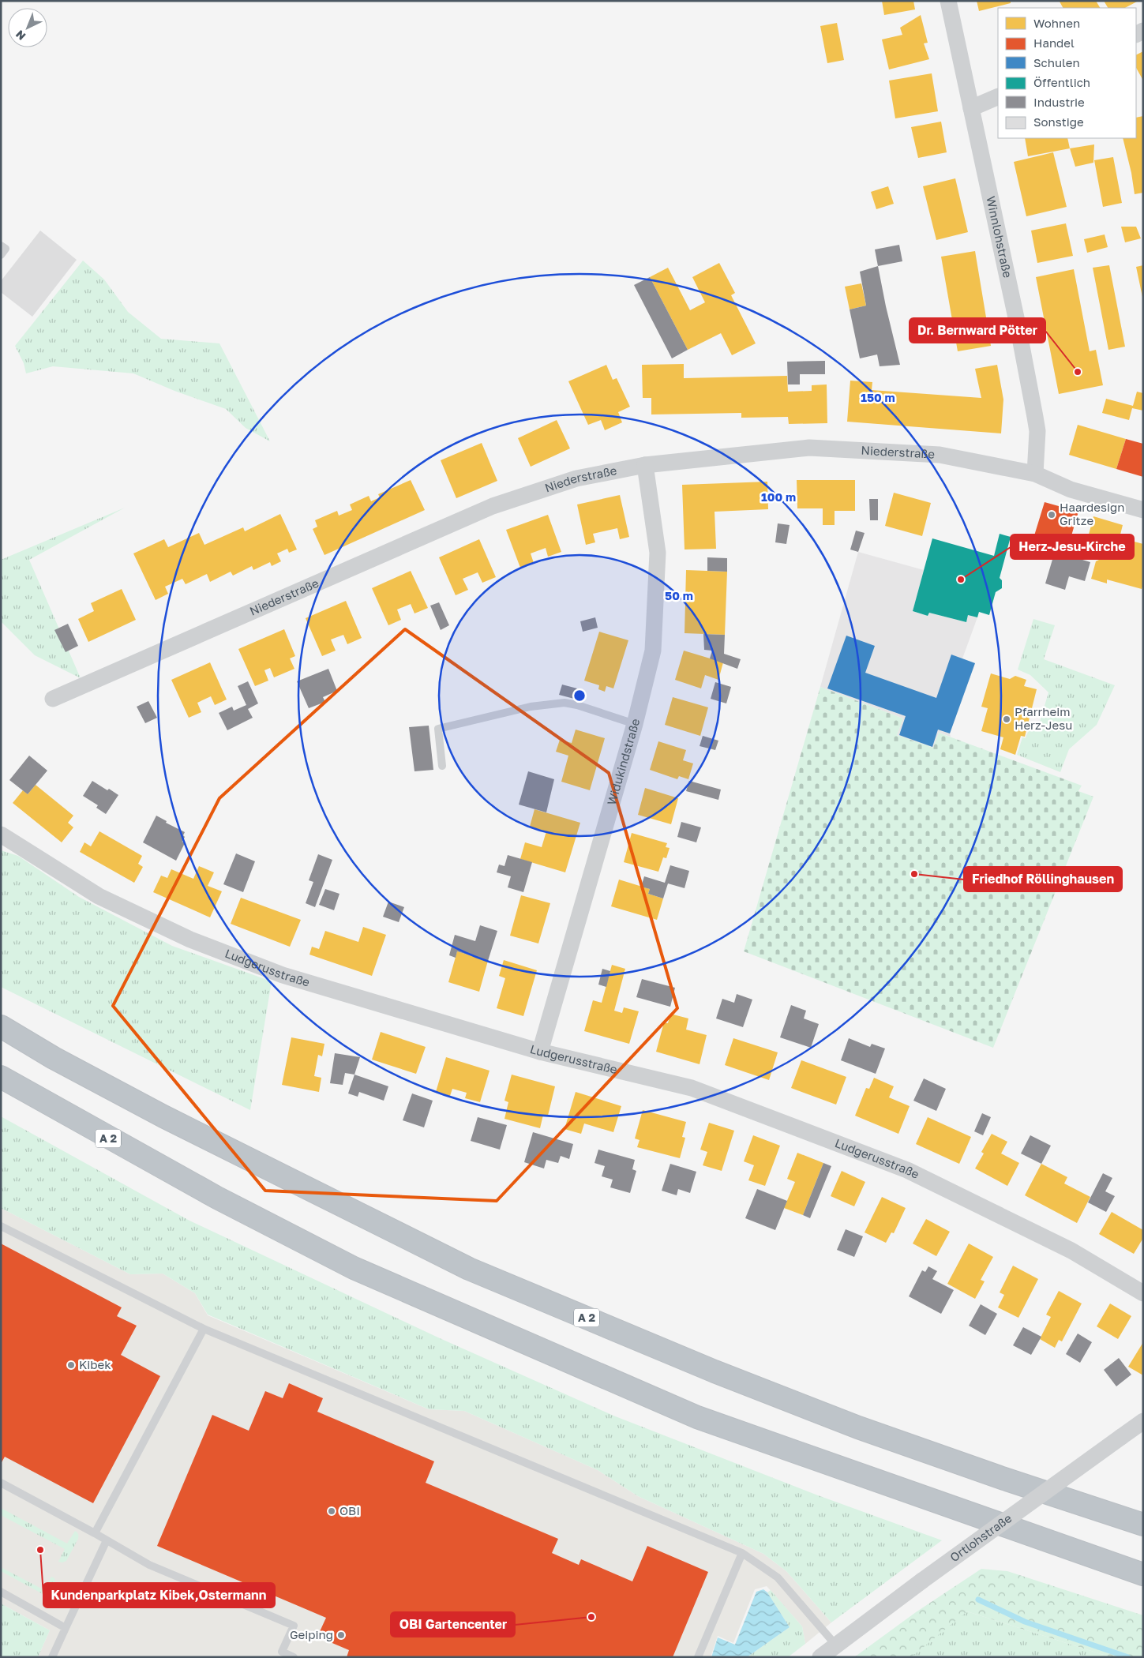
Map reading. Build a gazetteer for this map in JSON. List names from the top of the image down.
{
  "streets": {
    "highway": ["A 2"],
    "street": [
      "Winnlohstraße",
      "Niederstraße",
      "Widukindstraße",
      "Ludgerusstraße",
      "Ortlohstraße"
    ]
  },
  "crossings": [
    ["Winnlohstraße", "Niederstraße"],
    ["Niederstraße", "Widukindstraße"],
    ["Widukindstraße", "Ludgerusstraße"]
  ],
  "places": [
    "Dr. Bernward Pötter",
    "Haardesign Gritze",
    "Herz-Jesu-Kirche",
    "Pfarrheim Herz-Jesu",
    "Friedhof Röllinghausen",
    "Kibek",
    "OBI",
    "Kundenparkplatz Kibek,Ostermann",
    "OBI Gartencenter",
    "Geiping"
  ],
  "legend": [
    "Wohnen",
    "Handel",
    "Schulen",
    "Öffentlich",
    "Industrie",
    "Sonstige"
  ],
  "north": "bottom left",
  "rings": ["150 m", "100 m", "50 m"]
}
